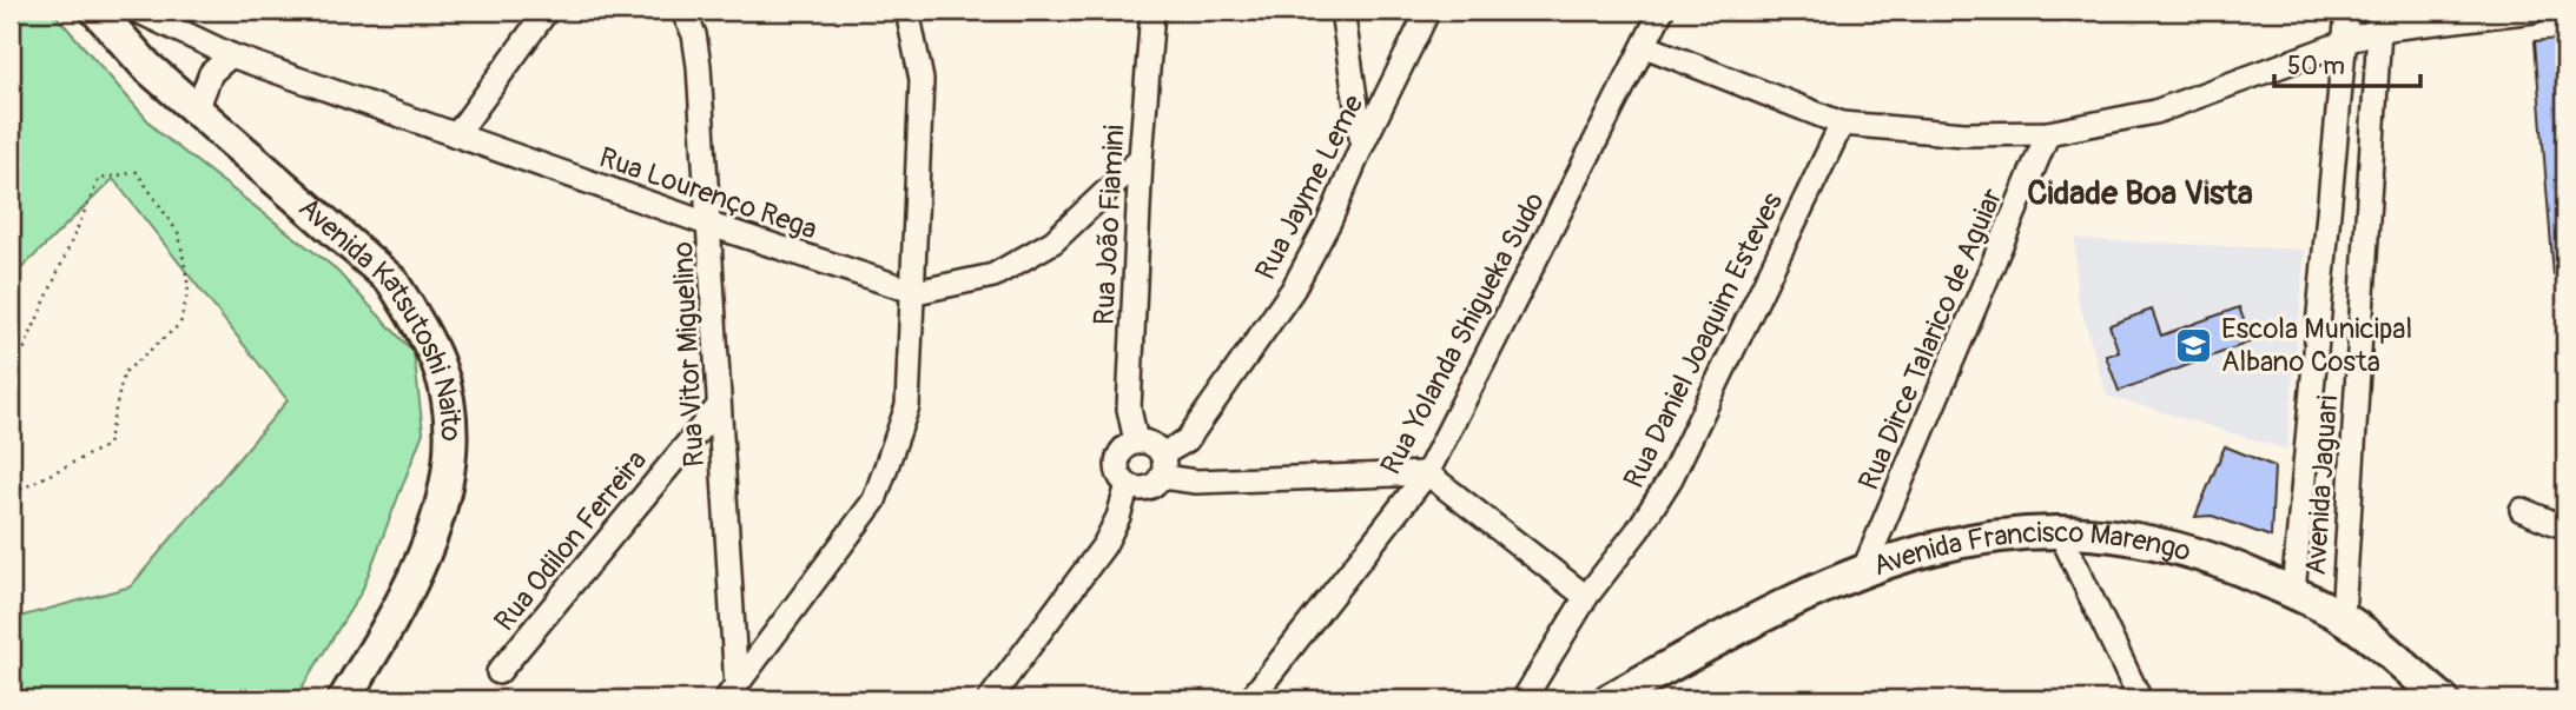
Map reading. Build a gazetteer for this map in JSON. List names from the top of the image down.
{
  "streets": {
    "main road": ["Avenida Katsutoshi Naito", "Avenida Francisco Marengo"],
    "street": [
      "Rua Jayme Leme",
      "Rua Lourenço Rega",
      "Rua João Fiamini",
      "Rua Yolanda Shigueka Sudo",
      "Rua Dirce Talarico de Aguiar",
      "Rua Daniel Joaquim Esteves",
      "Rua Vitor Miguelino",
      "Avenida Jaguari",
      "Rua Odilon Ferreira"
    ]
  },
  "crossings": [
    ["Rua Jayme Leme", "Rua João Fiamini"],
    ["Rua Lourenço Rega", "Rua João Fiamini"],
    ["Rua Lourenço Rega", "Rua Vitor Miguelino"],
    ["Rua Dirce Talarico de Aguiar", "Avenida Francisco Marengo"],
    ["Rua Vitor Miguelino", "Rua Odilon Ferreira"],
    ["Avenida Jaguari", "Avenida Francisco Marengo"]
  ],
  "districts": ["Cidade Boa Vista"],
  "places": {
    "school or university": ["Escola Municipal Albano Costa"]
  },
  "scale_bar": "50 m"
}
